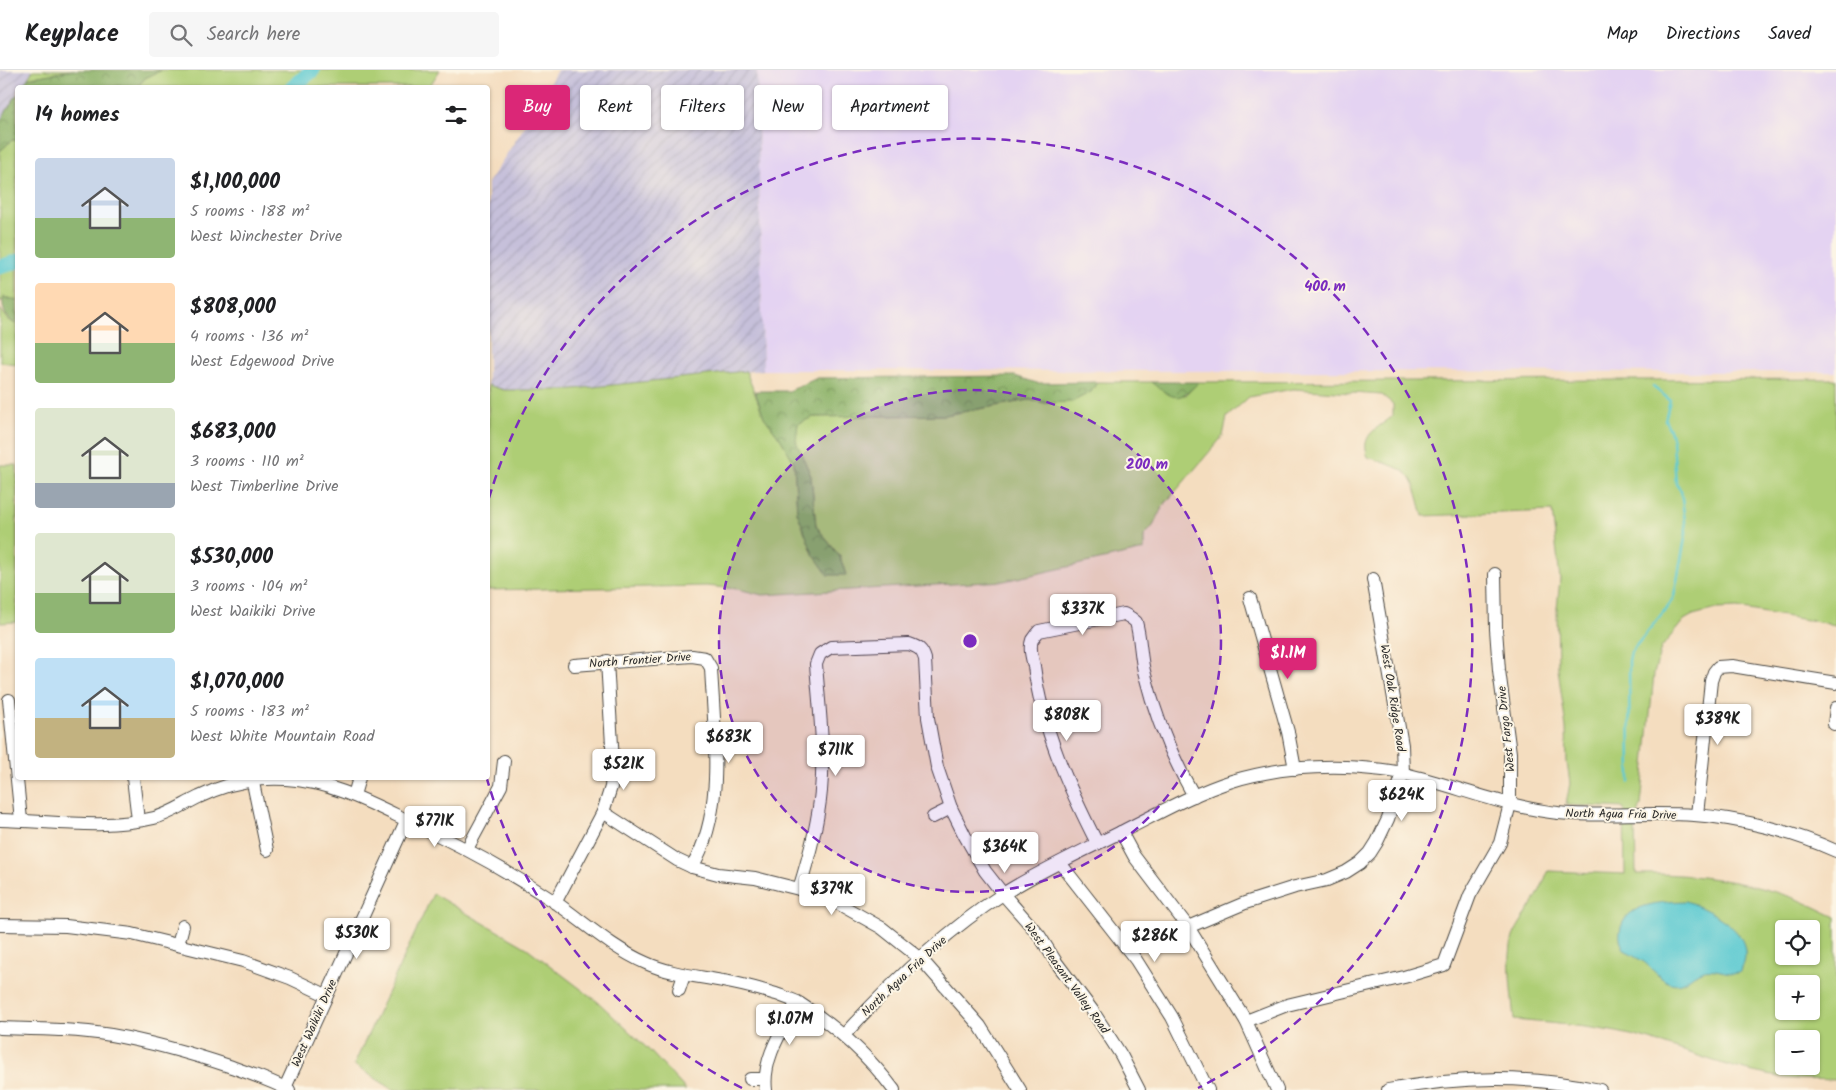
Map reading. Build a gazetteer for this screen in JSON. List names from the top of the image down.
{
  "streets": {
    "street": [
      "North Frontier Drive",
      "West Oak Ridge Road",
      "West Fargo Drive",
      "North Agua Fria Drive",
      "West Pleasant Valley Road",
      "West Waikiki Drive"
    ]
  },
  "crossings": [
    ["West Oak Ridge Road", "North Agua Fria Drive"],
    ["West Fargo Drive", "North Agua Fria Drive"],
    ["North Agua Fria Drive", "West Pleasant Valley Road"]
  ],
  "page": {
    "header": "Keyplace",
    "search": "Search here",
    "nav": ["Map", "Directions", "Saved"],
    "chip": [
      "Buy",
      "Rent",
      "Filters",
      "New",
      "Apartment"
    ],
    "heading": "14 homes",
    "list": [
      {
        "name": "$1,100,000",
        "note": "5 rooms · 188 m² · West Winchester Drive"
      },
      {
        "name": "$808,000",
        "note": "4 rooms · 136 m² · West Edgewood Drive"
      },
      {
        "name": "$683,000",
        "note": "3 rooms · 110 m² · West Timberline Drive"
      },
      {
        "name": "$530,000",
        "note": "3 rooms · 104 m² · West Waikiki Drive"
      },
      {
        "name": "$1,070,000",
        "note": "5 rooms · 183 m² · West White Mountain Road"
      }
    ],
    "price": [
      "$337K",
      "$1.1M",
      "$808K",
      "$389K",
      "$683K",
      "$711K",
      "$521K",
      "$624K",
      "$771K",
      "$364K",
      "$379K",
      "$530K",
      "$286K",
      "$1.07M"
    ],
    "map_buttons": ["+", "−"]
  },
  "rings": ["400 m", "200 m"]
}
